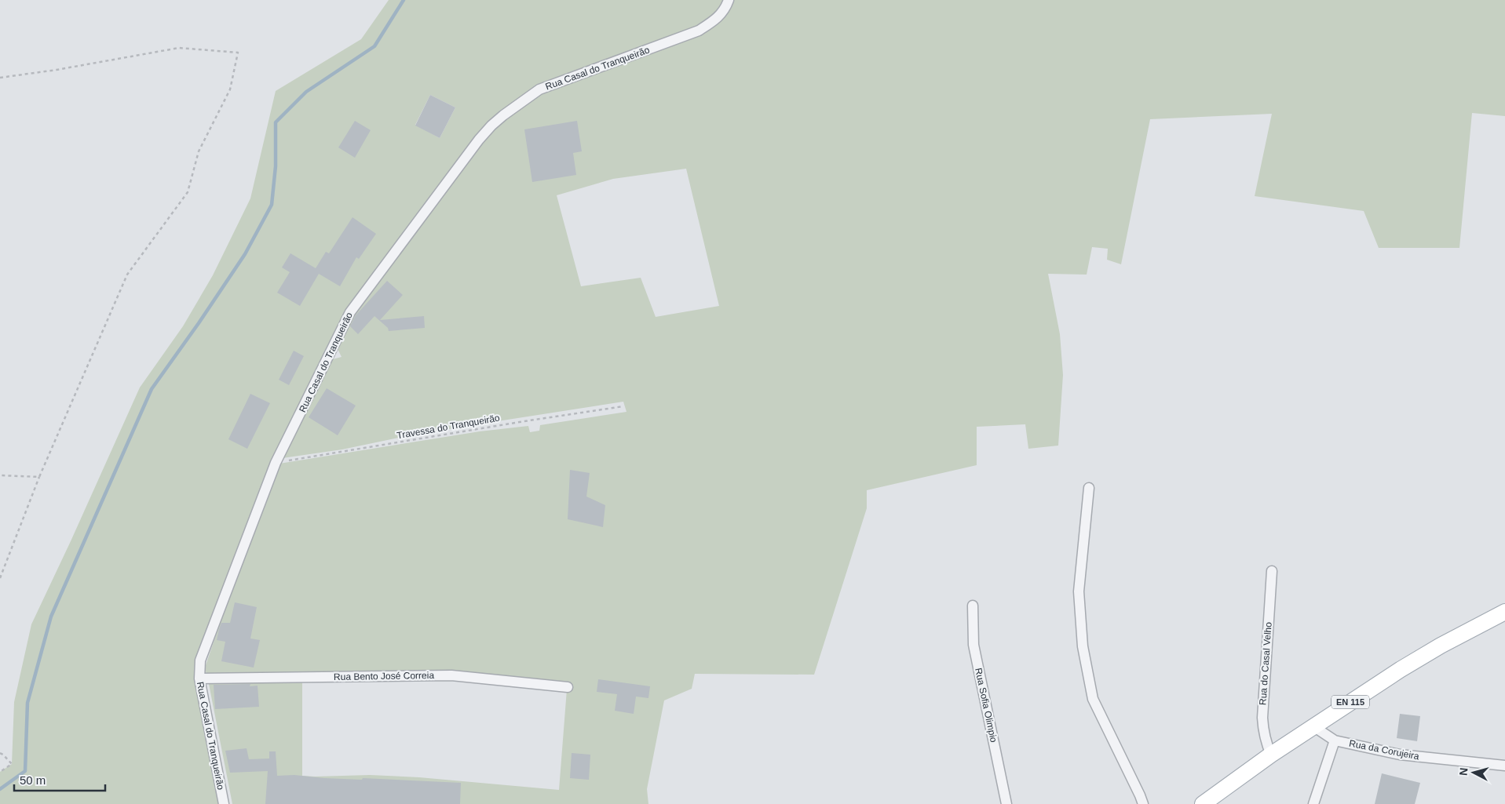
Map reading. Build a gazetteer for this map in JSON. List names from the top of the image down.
{
  "streets": {
    "main road": ["EN 115"],
    "street": [
      "Rua Casal do Tranqueirão",
      "Rua do Casal Velho",
      "Rua Bento José Correia",
      "Rua Sofia Olimpio",
      "Rua da Corujeira"
    ],
    "path": ["Travessa do Tranqueirão"]
  },
  "crossings": [
    ["Rua Casal do Tranqueirão", "Travessa do Tranqueirão"],
    ["Rua Casal do Tranqueirão", "Rua Bento José Correia"],
    ["Rua do Casal Velho", "EN 115"],
    ["EN 115", "Rua da Corujeira"]
  ],
  "scale_bar": "50 m",
  "north": "left"
}
